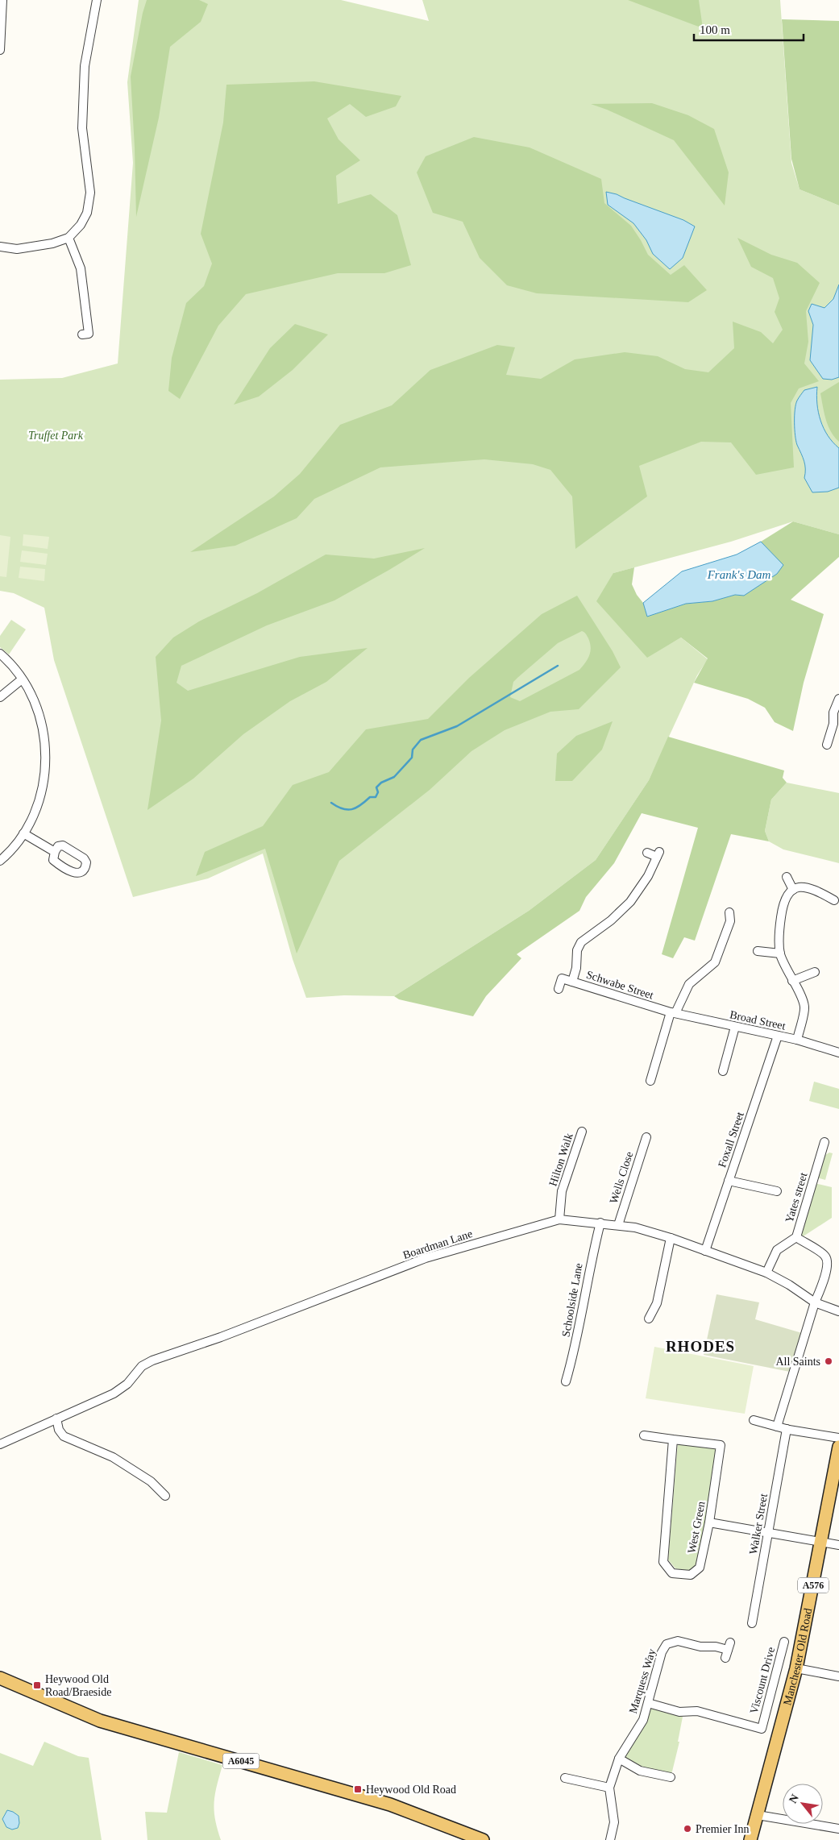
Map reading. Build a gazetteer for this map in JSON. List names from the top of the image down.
{
  "streets": {
    "main road": ["A576", "Manchester Old Road", "A6045"],
    "street": [
      "Schwabe Street",
      "Broad Street",
      "Foxall Street",
      "Hilton Walk",
      "Wells Close",
      "Yates street",
      "Boardman Lane",
      "Schoolside Lane",
      "Walker Street",
      "West Green",
      "Viscount Drive",
      "Marquess Way"
    ]
  },
  "crossings": [
    ["Schwabe Street", "Broad Street"],
    ["Broad Street", "Foxall Street"],
    ["Foxall Street", "Boardman Lane"],
    ["Hilton Walk", "Boardman Lane"],
    ["Wells Close", "Boardman Lane"],
    ["Yates street", "Boardman Lane"],
    ["Boardman Lane", "Schoolside Lane"],
    ["Viscount Drive", "Marquess Way"]
  ],
  "districts": ["RHODES"],
  "water": ["Frank's Dam"],
  "parks": ["Truffet Park"],
  "places": {
    "other": ["All Saints", "Premier Inn"],
    "transit": ["Heywood Old Road/Braeside", "Heywood Old Road"]
  },
  "scale_bar": "100 m",
  "north": "top left"
}
